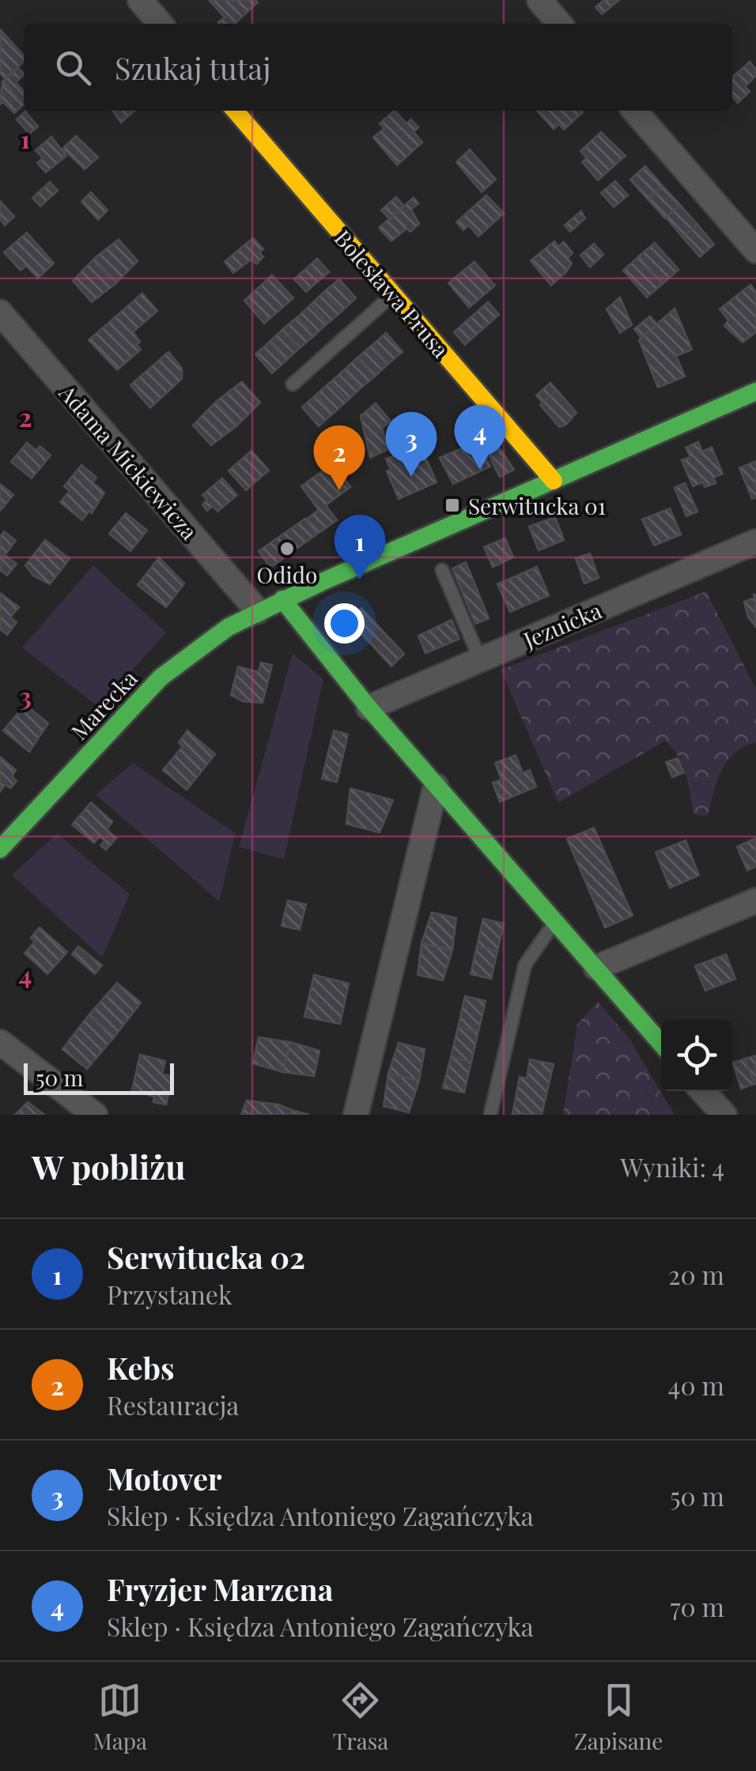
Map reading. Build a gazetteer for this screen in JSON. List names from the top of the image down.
{
  "streets": {
    "street": [
      "Bolesława Prusa",
      "Adama Mickiewicza",
      "Jezuicka",
      "Marecka"
    ]
  },
  "crossings": [
    ["Bolesława Prusa", "Marecka"],
    ["Adama Mickiewicza", "Marecka"]
  ],
  "places": {
    "transit": ["Serwitucka 01"],
    "other": ["Odido"]
  },
  "scale_bar": "50 m",
  "page": {
    "search": "Szukaj tutaj",
    "pins": [
      "4",
      "3",
      "2",
      "1"
    ],
    "scale": "50 m",
    "heading": ["W pobliżu", "Wyniki: 4"],
    "list": [
      {
        "mark": "1",
        "name": "Serwitucka 02",
        "note": "Przystanek",
        "value": "20 m"
      },
      {
        "mark": "2",
        "name": "Kebs",
        "note": "Restauracja",
        "value": "40 m"
      },
      {
        "mark": "3",
        "name": "Motover",
        "note": "Sklep · Księdza Antoniego Zagańczyka",
        "value": "50 m"
      },
      {
        "mark": "4",
        "name": "Fryzjer Marzena",
        "note": "Sklep · Księdza Antoniego Zagańczyka",
        "value": "70 m"
      }
    ],
    "nav": ["Mapa", "Trasa", "Zapisane"]
  },
  "grid": {
    "rows": [
      "1",
      "2",
      "3",
      "4"
    ]
  }
}
